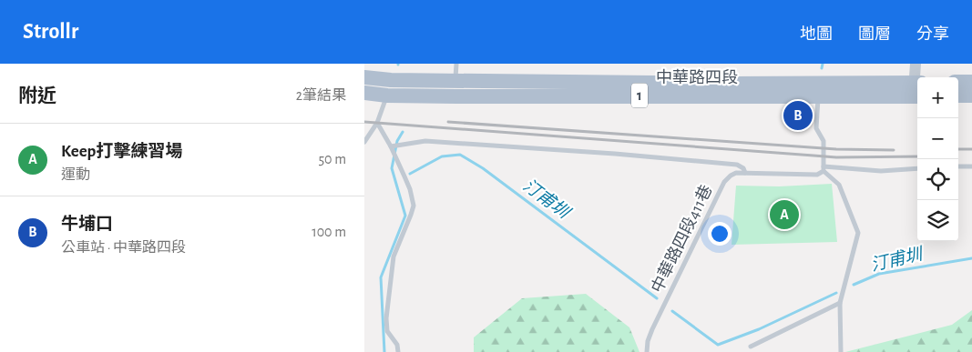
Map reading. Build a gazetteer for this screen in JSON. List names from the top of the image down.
{
  "streets": {
    "main road": ["中華路四段", "1"],
    "lane": ["中華路四段411巷"]
  },
  "water": ["汀甫圳"],
  "page": {
    "header": "Strollr",
    "nav": ["地圖", "圖層", "分享"],
    "heading": ["附近", "2筆結果"],
    "map_buttons": ["+", "−"],
    "pins": ["B", "A"],
    "list": [
      {
        "mark": "A",
        "name": "Keep打擊練習場",
        "note": "運動",
        "value": "50 m"
      },
      {
        "mark": "B",
        "name": "牛埔口",
        "note": "公車站 · 中華路四段",
        "value": "100 m"
      }
    ]
  }
}
